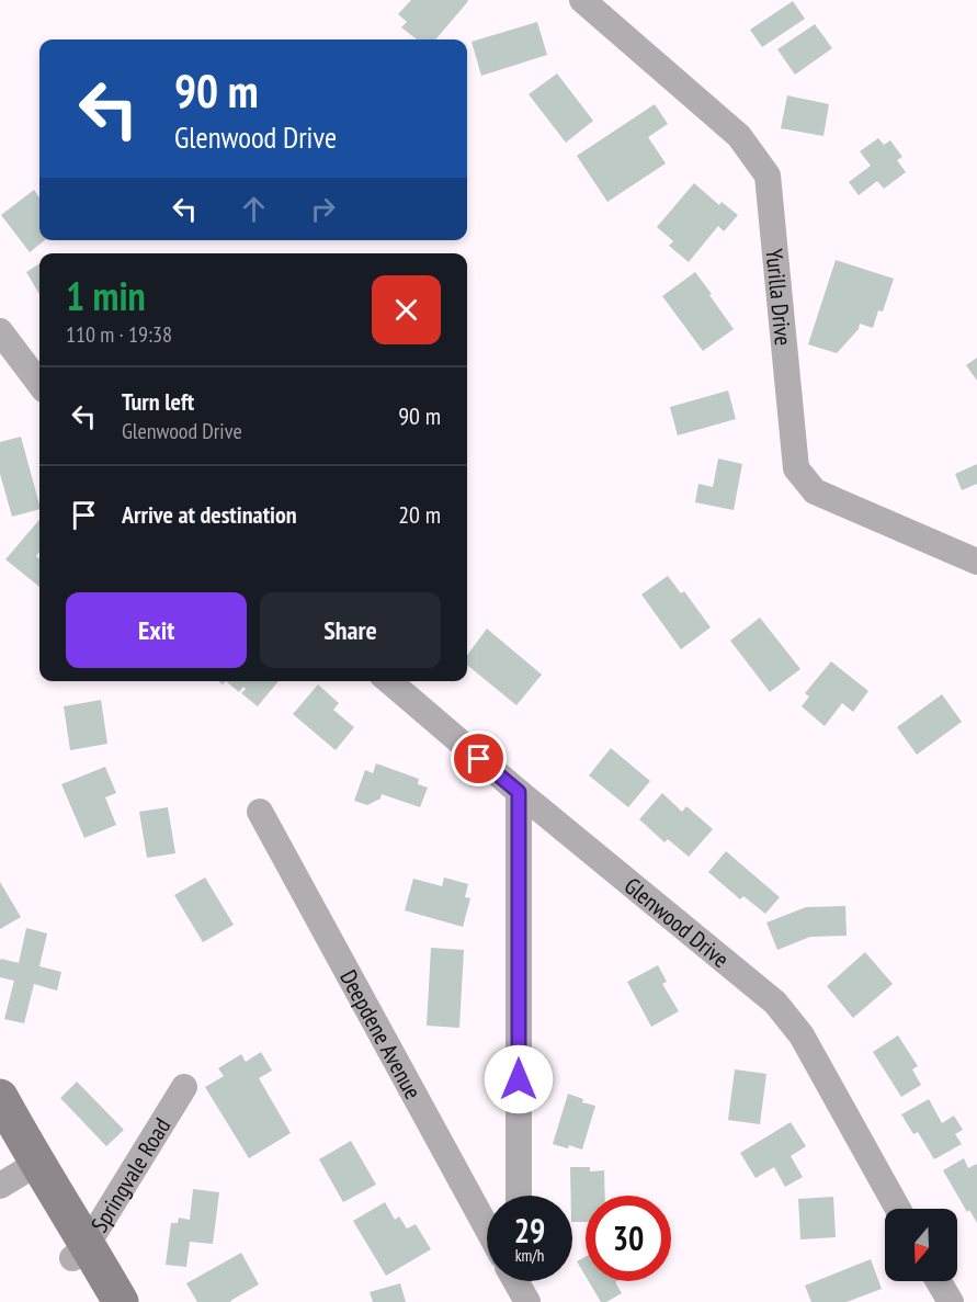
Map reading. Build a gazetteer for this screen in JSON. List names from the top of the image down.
{
  "streets": {
    "street": [
      "Yurilla Drive",
      "Glenwood Drive",
      "Deepdene Avenue",
      "Springvale Road"
    ]
  },
  "north": "bottom",
  "page": {
    "turn": ["90 m", "Glenwood Drive"],
    "heading": ["1 min", "110 m · 19:38"],
    "list": [
      {
        "name": "Turn left",
        "note": "Glenwood Drive",
        "value": "90 m"
      },
      {
        "name": "Arrive at destination",
        "value": "20 m"
      }
    ],
    "buttons": ["Exit", "Share"],
    "speed": "29 km/h",
    "limit": "30"
  }
}
